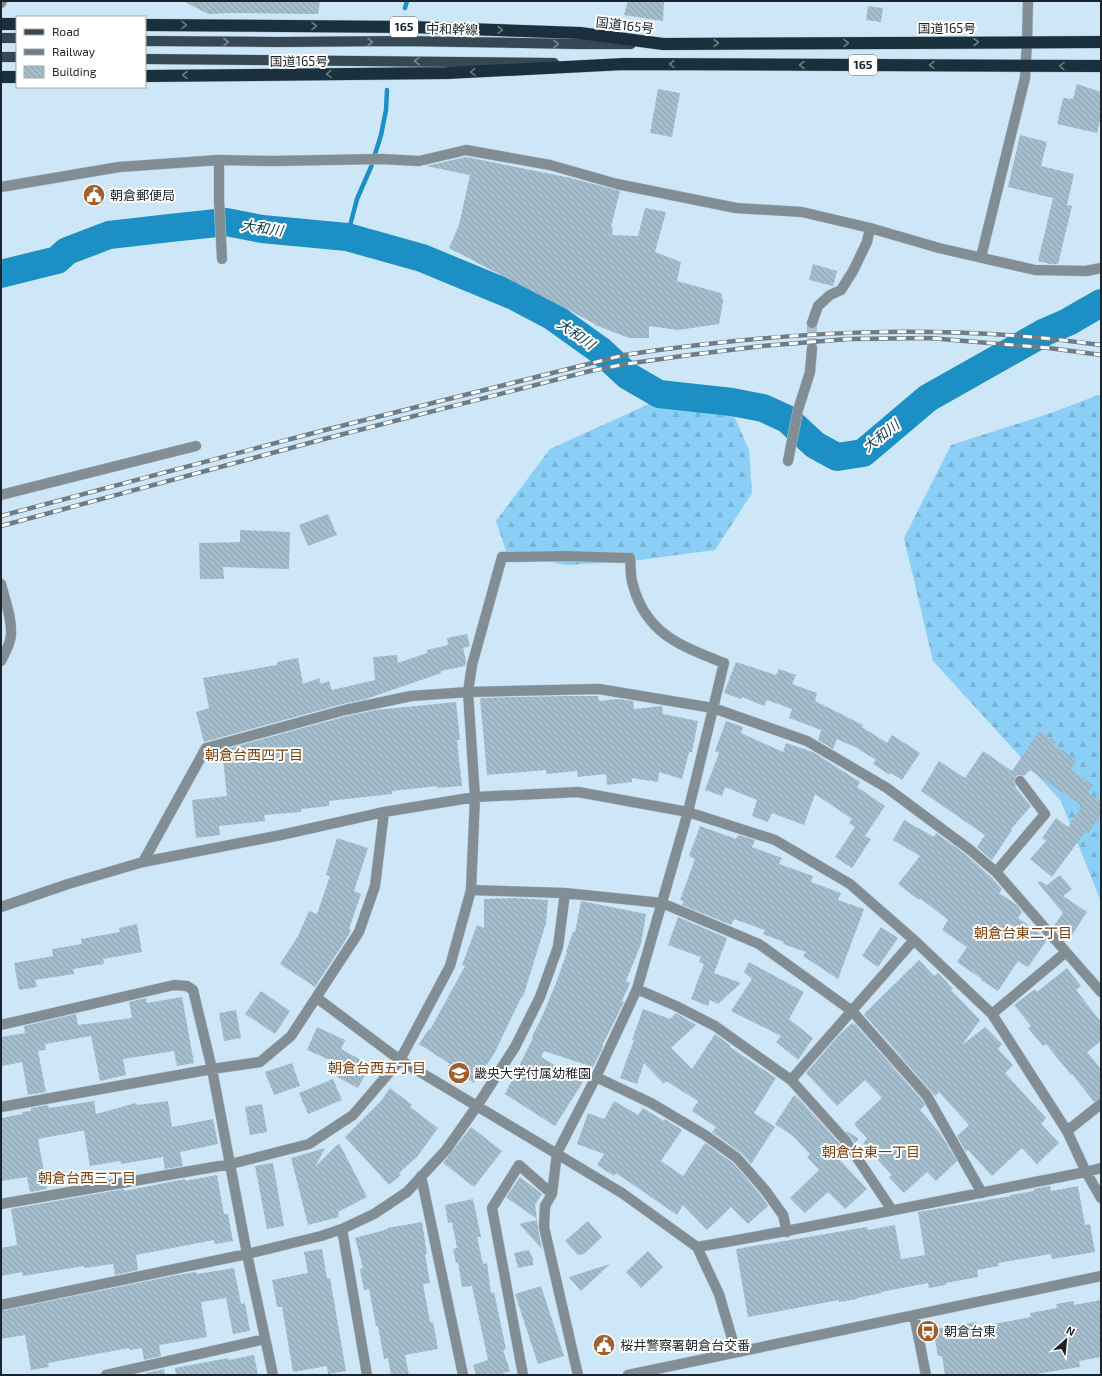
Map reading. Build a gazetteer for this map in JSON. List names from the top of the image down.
{
  "streets": {
    "highway": ["国道165号", "165"],
    "main road": ["中和幹線"]
  },
  "crossings": [
    ["国道165号", "中和幹線"]
  ],
  "districts": [
    "朝倉台西四丁目",
    "朝倉台東二丁目",
    "朝倉台西五丁目",
    "朝倉台東一丁目",
    "朝倉台西三丁目"
  ],
  "water": ["大和川"],
  "places": {
    "public building": ["朝倉郵便局", "桜井警察署朝倉台交番"],
    "school or university": ["畿央大学付属幼稚園"],
    "bus stop": ["朝倉台東"]
  },
  "legend": ["Road", "Railway", "Building"],
  "north": "top right"
}
